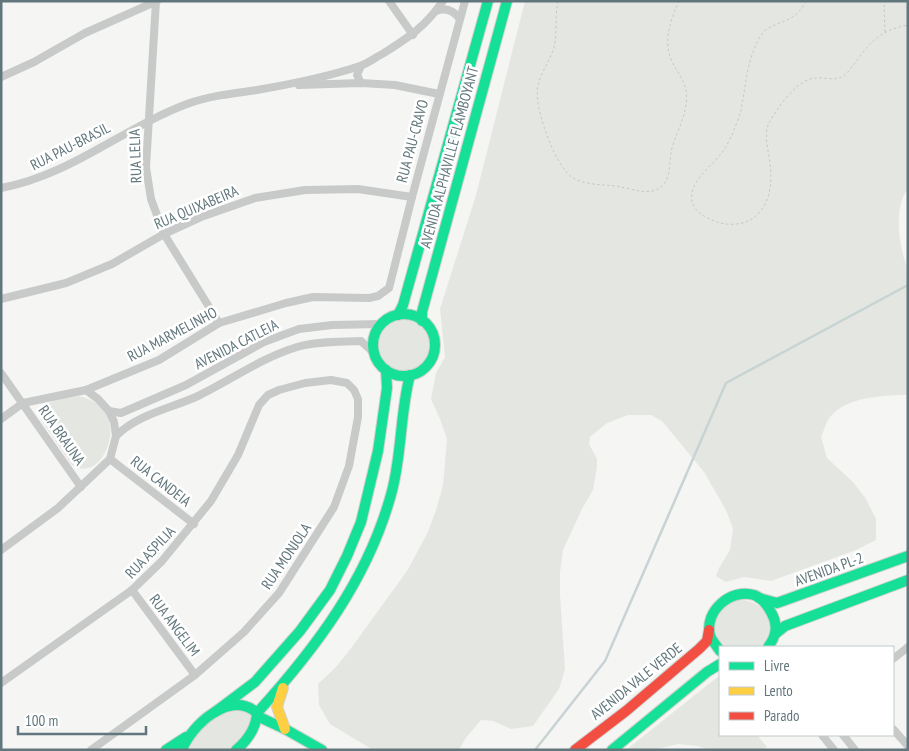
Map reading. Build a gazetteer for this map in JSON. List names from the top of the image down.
{
  "streets": {
    "street": [
      "RUA PAU-CRAVO",
      "RUA PAU-BRASIL",
      "RUA LELIA",
      "AVENIDA ALPHAVILLE FLAMBOYANT",
      "RUA QUIXABEIRA",
      "RUA MARMELINHO",
      "AVENIDA CATLEIA",
      "RUA BRAUNA",
      "RUA CANDEIA",
      "RUA ASPILIA",
      "RUA MONJOLA",
      "AVENIDA PL-2",
      "RUA ANGELIM",
      "AVENIDA VALE VERDE"
    ]
  },
  "crossings": [
    ["RUA PAU-CRAVO", "RUA PAU-BRASIL"],
    ["RUA PAU-CRAVO", "RUA QUIXABEIRA"],
    ["RUA PAU-CRAVO", "RUA MARMELINHO"],
    ["RUA PAU-BRASIL", "RUA LELIA"],
    ["RUA LELIA", "RUA QUIXABEIRA"],
    ["RUA LELIA", "RUA MARMELINHO"],
    ["AVENIDA ALPHAVILLE FLAMBOYANT", "AVENIDA CATLEIA"],
    ["RUA MARMELINHO", "RUA BRAUNA"],
    ["AVENIDA CATLEIA", "RUA BRAUNA"],
    ["RUA BRAUNA", "RUA CANDEIA"],
    ["RUA CANDEIA", "RUA ASPILIA"],
    ["RUA ASPILIA", "RUA MONJOLA"],
    ["RUA ASPILIA", "RUA ANGELIM"],
    ["RUA MONJOLA", "RUA ANGELIM"],
    ["AVENIDA PL-2", "AVENIDA VALE VERDE"]
  ],
  "legend": ["Livre", "Lento", "Parado"],
  "scale_bar": "100 m"
}
